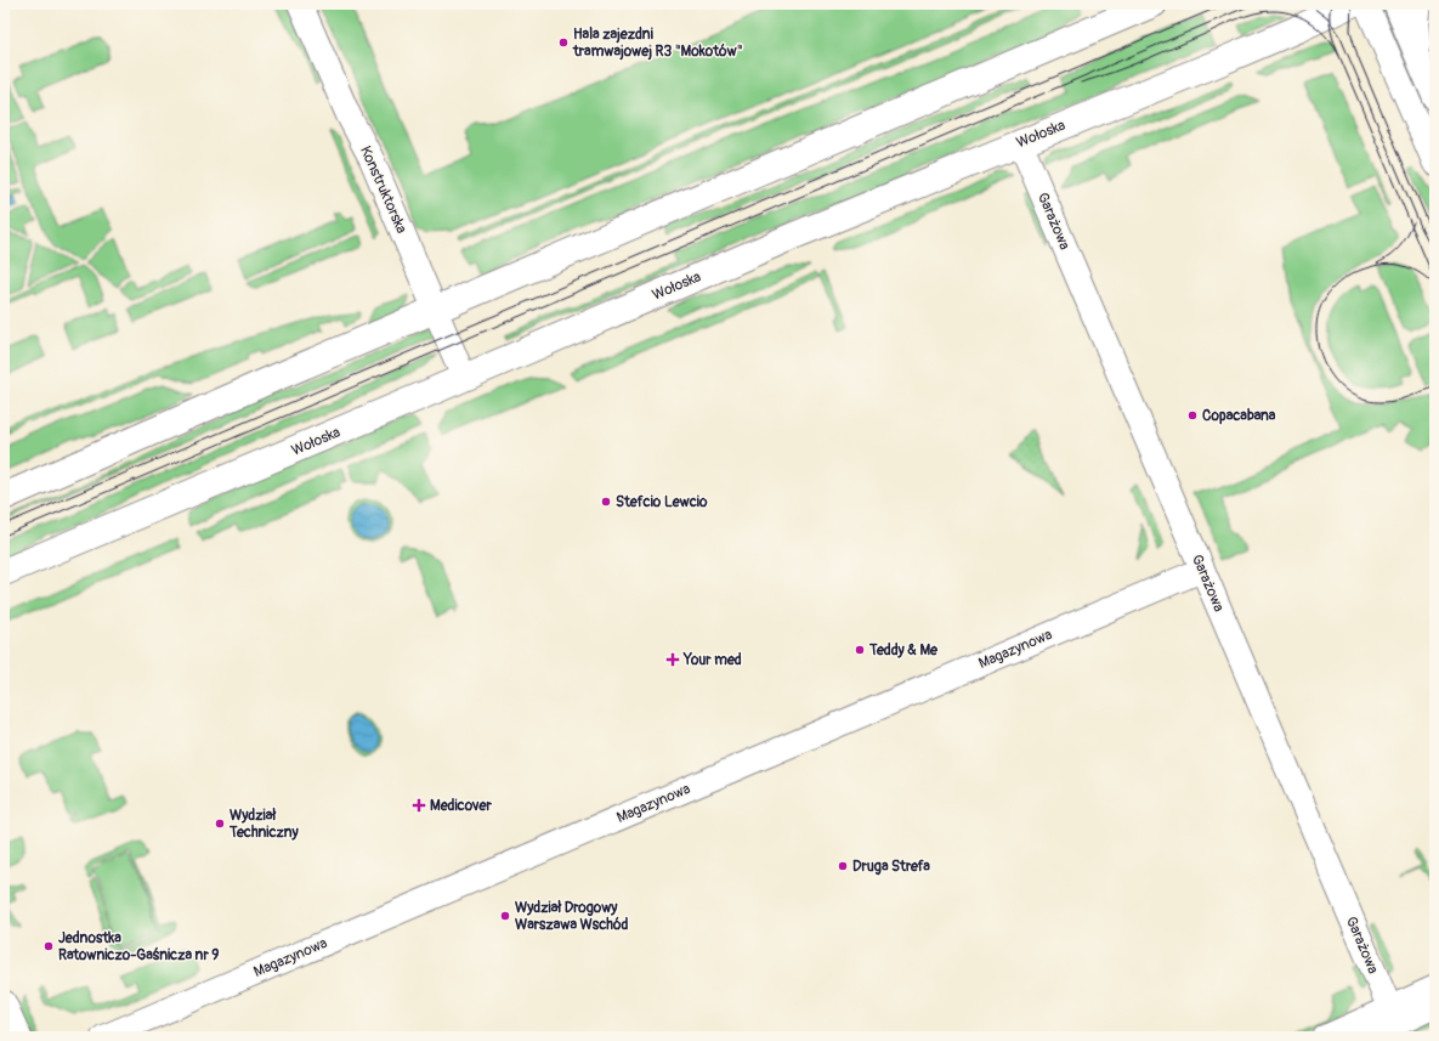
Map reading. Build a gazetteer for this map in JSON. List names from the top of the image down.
{
  "streets": {
    "main road": ["Wołoska"],
    "street": ["Konstruktorska", "Garażowa", "Magazynowa"]
  },
  "crossings": [
    ["Wołoska", "Konstruktorska"],
    ["Wołoska", "Garażowa"],
    ["Garażowa", "Magazynowa"]
  ],
  "places": {
    "other": [
      "Hala zajezdni tramwajowej R3 \"Mokotów\"",
      "Copacabana",
      "Stefcio Lewcio",
      "Teddy & Me",
      "Wydział Techniczny",
      "Druga Strefa",
      "Wydział Drogowy Warszawa Wschód",
      "Jednostka Ratowniczo-Gaśnicza nr 9"
    ],
    "health": ["Your med", "Medicover"]
  }
}
